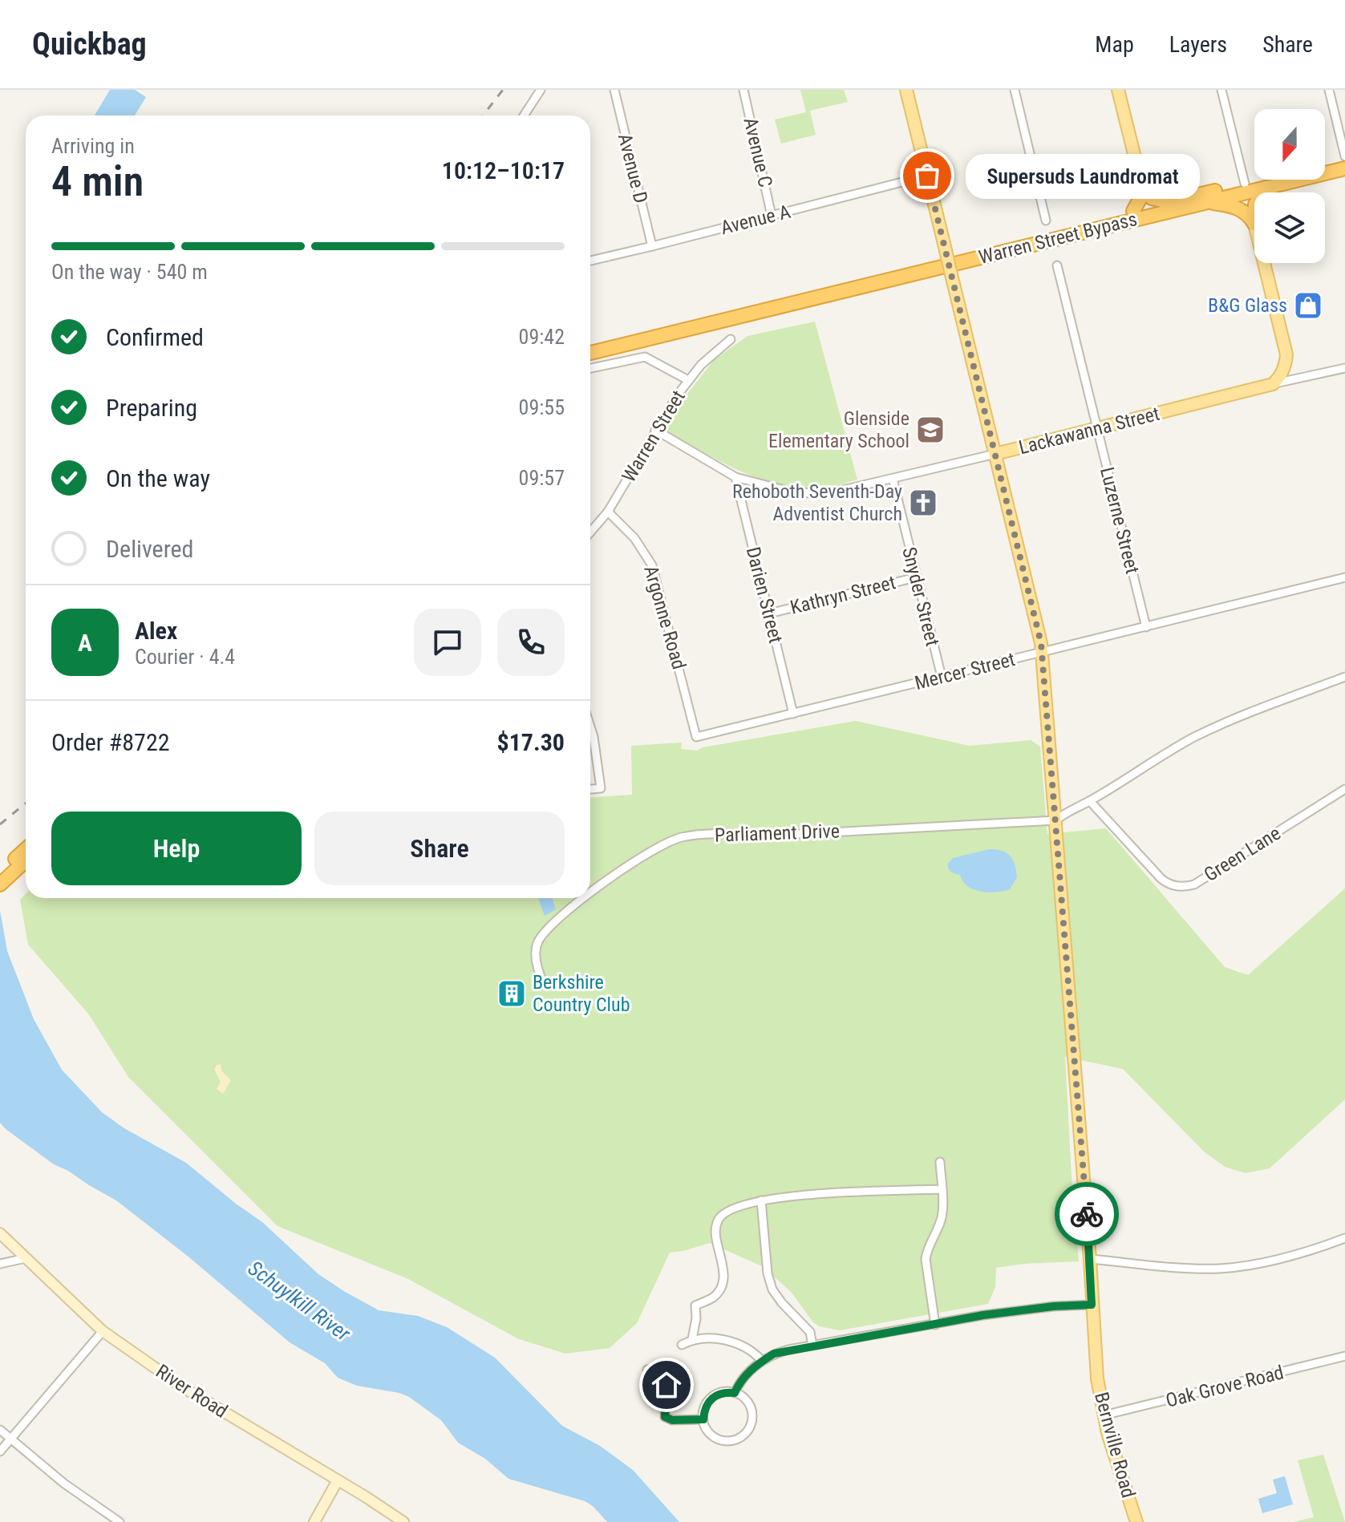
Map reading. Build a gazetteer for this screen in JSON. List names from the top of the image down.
{
  "streets": {
    "highway": ["Warren Street Bypass"],
    "main road": ["Lackawanna Street", "Bernville Road"],
    "street": [
      "Avenue C",
      "Avenue D",
      "Avenue A",
      "Warren Street",
      "Luzerne Street",
      "Darien Street",
      "Kathryn Street",
      "Snyder Street",
      "Argonne Road",
      "Mercer Street",
      "Parliament Drive",
      "Green Lane",
      "Oak Grove Road",
      "River Road"
    ]
  },
  "crossings": [
    ["Avenue C", "Avenue A"],
    ["Avenue D", "Avenue A"],
    ["Avenue A", "Bernville Road"],
    ["Lackawanna Street", "Warren Street"],
    ["Lackawanna Street", "Luzerne Street"],
    ["Lackawanna Street", "Darien Street"],
    ["Lackawanna Street", "Snyder Street"],
    ["Lackawanna Street", "Bernville Road"],
    ["Warren Street", "Argonne Road"],
    ["Luzerne Street", "Mercer Street"],
    ["Darien Street", "Kathryn Street"],
    ["Darien Street", "Mercer Street"],
    ["Kathryn Street", "Snyder Street"],
    ["Snyder Street", "Mercer Street"],
    ["Argonne Road", "Mercer Street"],
    ["Mercer Street", "Bernville Road"],
    ["Parliament Drive", "Green Lane"],
    ["Parliament Drive", "Bernville Road"],
    ["Oak Grove Road", "Bernville Road"]
  ],
  "water": ["Schuylkill River"],
  "places": {
    "other": ["Supersuds Laundromat"],
    "shop": ["B&G Glass"],
    "school or university": ["Glenside Elementary School"],
    "church": ["Rehoboth Seventh-Day Adventist Church"],
    "building": ["Berkshire Country Club"]
  },
  "north": "bottom",
  "page": {
    "header": "Quickbag",
    "nav": ["Map", "Layers", "Share"],
    "heading": ["4 min", "Arriving in", "10:12–10:17"],
    "panel": [
      "Alex",
      "Courier · 4.4",
      "Order #8722",
      "$17.30"
    ],
    "bubble": "Supersuds Laundromat",
    "bar": "On the way · 540 m",
    "list": [
      ["Confirmed", "09:42"],
      ["Preparing", "09:55"],
      ["On the way", "09:57"],
      "Delivered"
    ],
    "round": "A",
    "buttons": ["Help", "Share"]
  }
}
